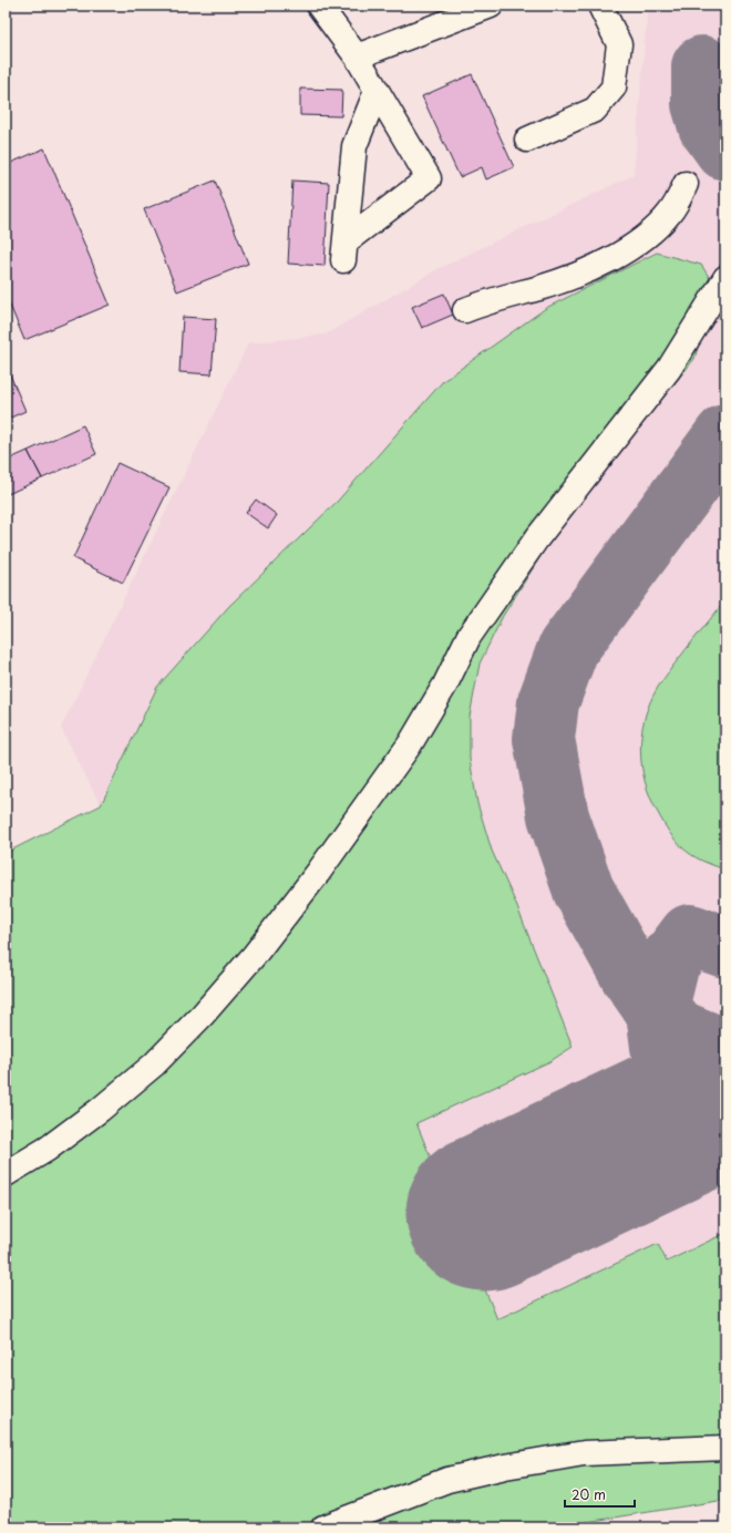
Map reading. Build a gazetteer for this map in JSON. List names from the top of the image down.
{
  "scale_bar": "20 m"
}
